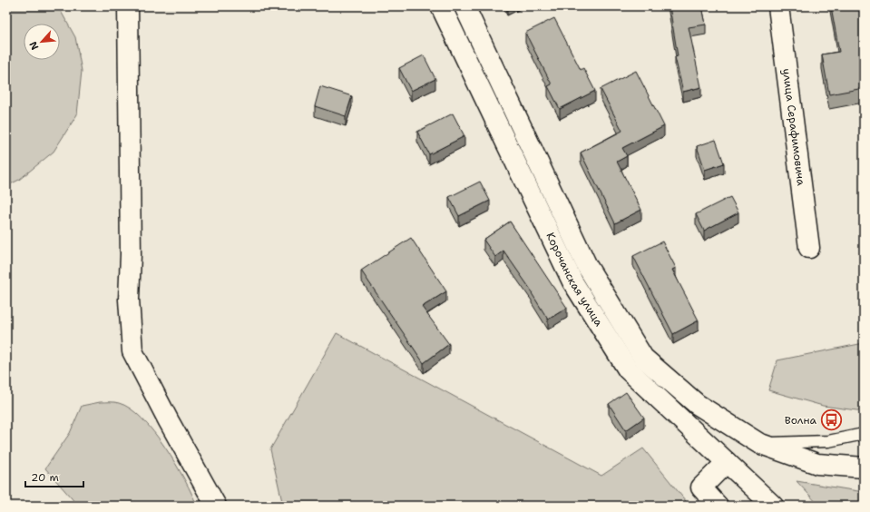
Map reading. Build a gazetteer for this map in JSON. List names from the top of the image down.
{
  "streets": {
    "main road": ["улица Серафимовича", "Корочанская улица"]
  },
  "places": {
    "bus stop": ["Волна"]
  },
  "scale_bar": "20 m",
  "north": "bottom left"
}
